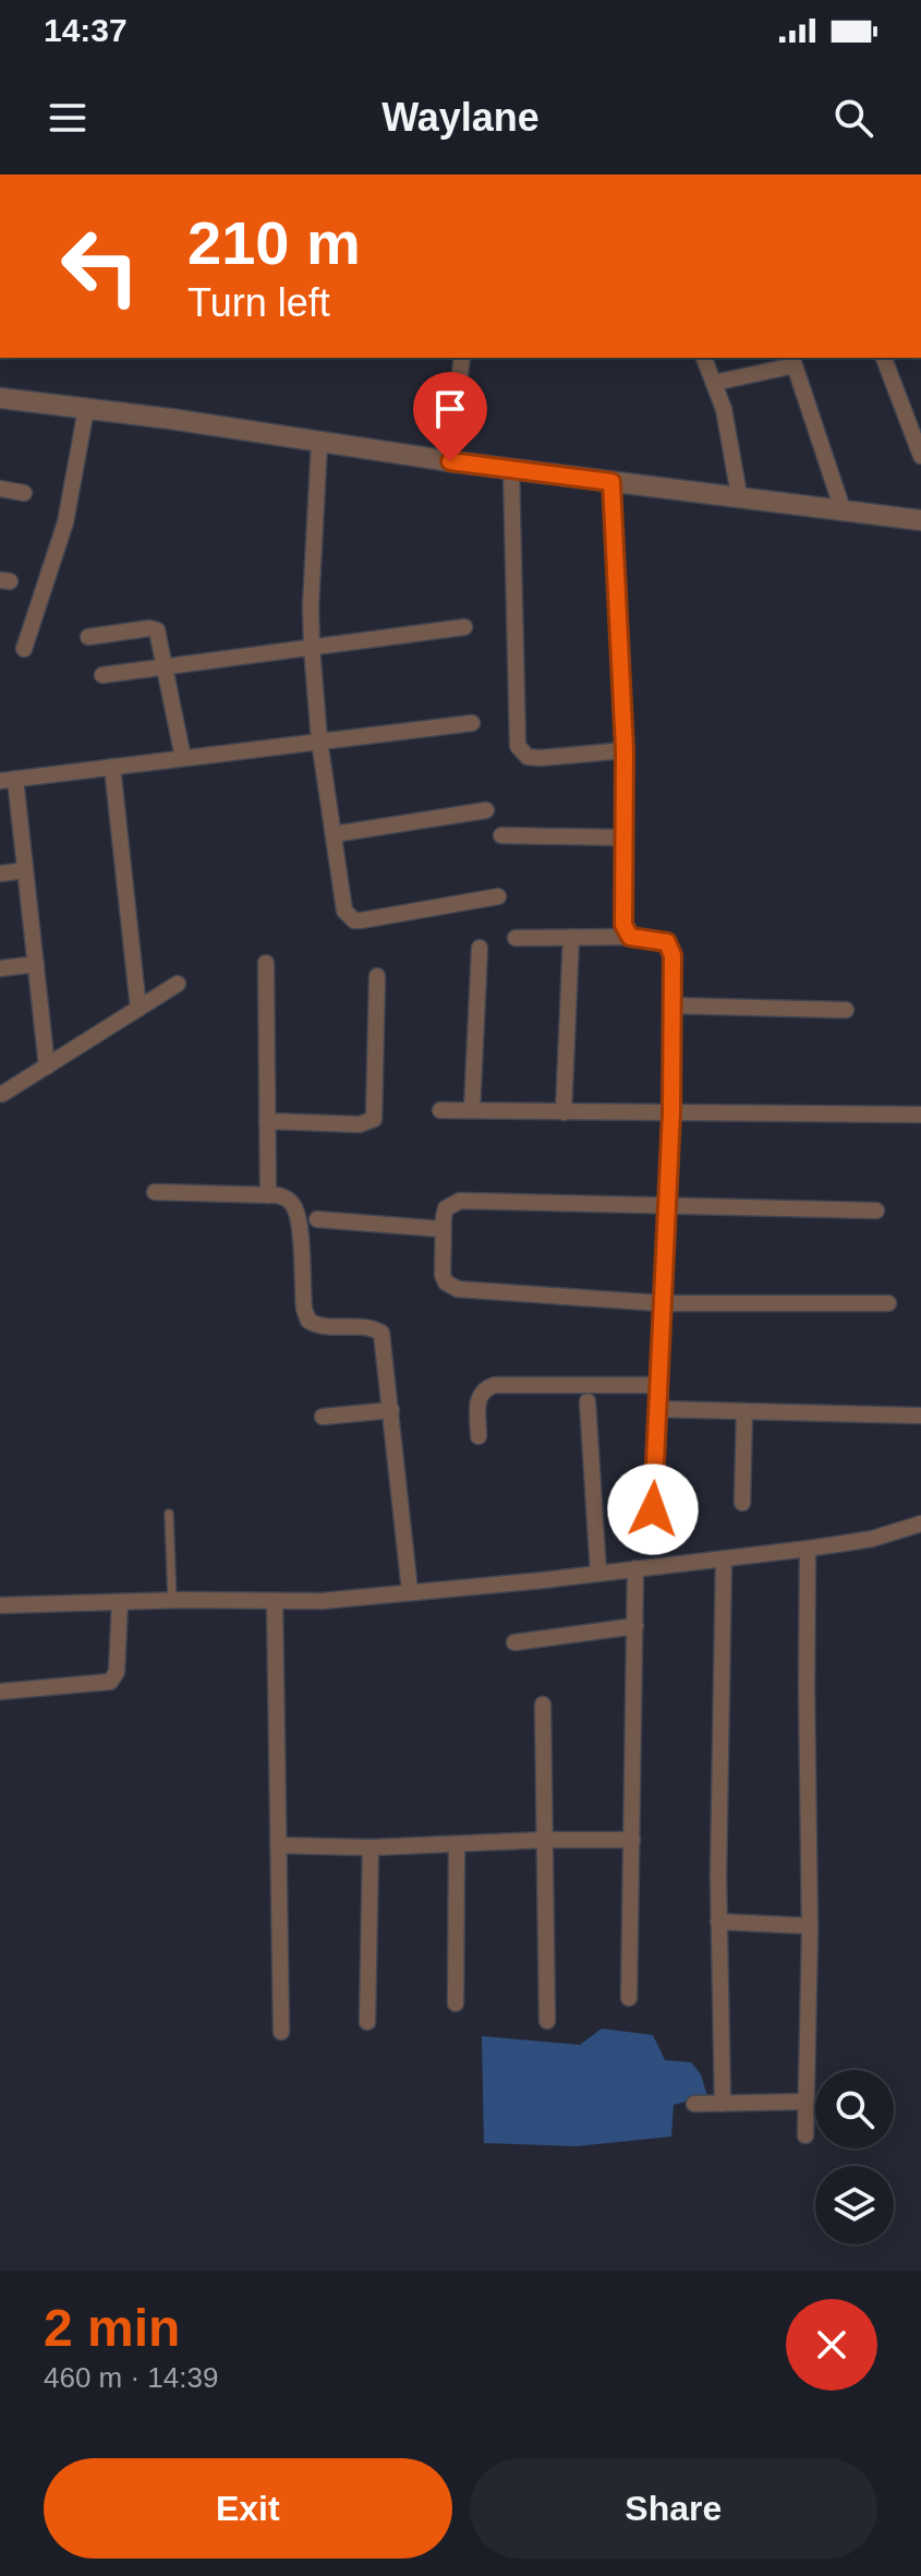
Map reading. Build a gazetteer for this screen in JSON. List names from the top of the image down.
{
  "page": {
    "status": "14:37",
    "header": "Waylane",
    "turn": ["210 m", "Turn left"],
    "heading": ["2 min", "460 m · 14:39"],
    "buttons": ["Exit", "Share"]
  }
}
